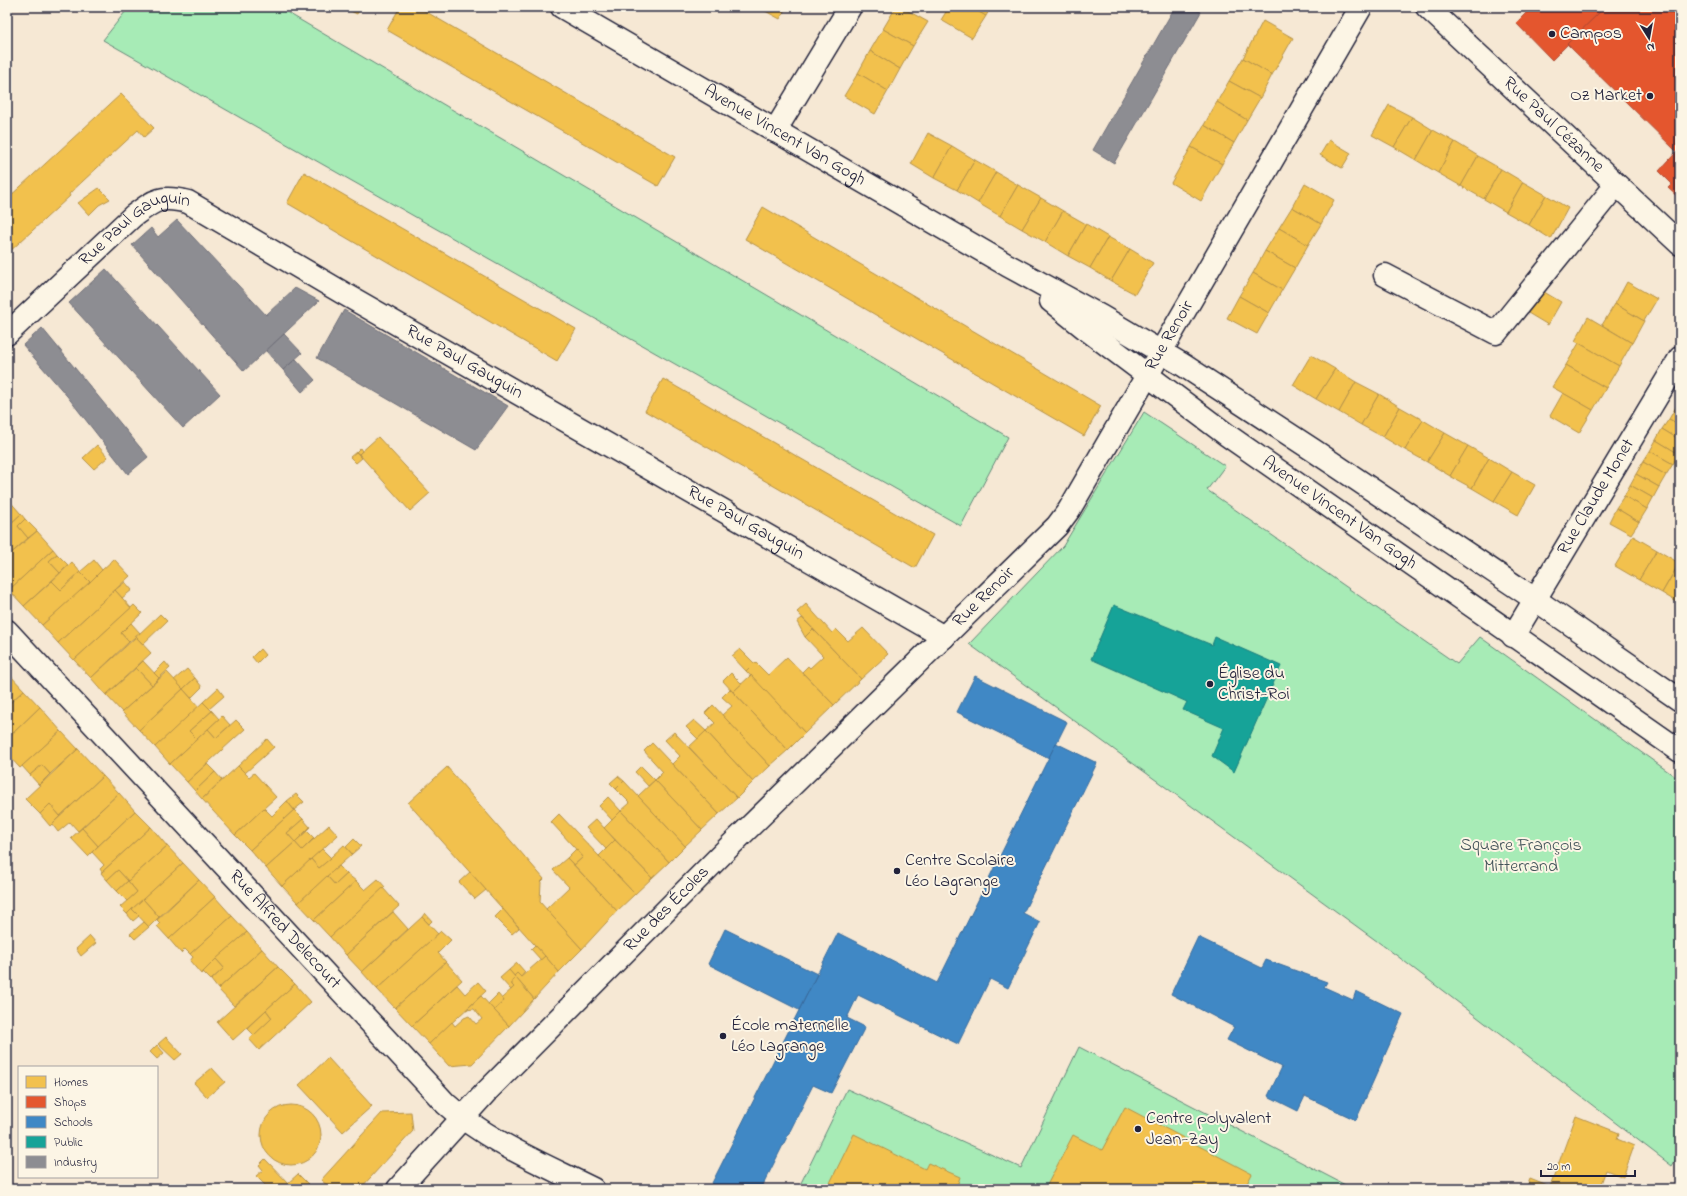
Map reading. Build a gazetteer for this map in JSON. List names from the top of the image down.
{
  "streets": {
    "street": [
      "Rue Paul Cézanne",
      "Avenue Vincent Van Gogh",
      "Rue Paul Gauguin",
      "Rue Renoir",
      "Rue Claude Monet",
      "Rue des Écoles",
      "Rue Alfred Delecourt"
    ]
  },
  "crossings": [
    ["Avenue Vincent Van Gogh", "Rue Renoir"],
    ["Avenue Vincent Van Gogh", "Rue Claude Monet"],
    ["Rue Paul Gauguin", "Rue Renoir"],
    ["Rue Paul Gauguin", "Rue des Écoles"],
    ["Rue Renoir", "Rue des Écoles"],
    ["Rue des Écoles", "Rue Alfred Delecourt"]
  ],
  "parks": ["Square François Mitterrand"],
  "places": [
    "Campos",
    "Oz Market",
    "Église du Christ-Roi",
    "Centre Scolaire Léo Lagrange",
    "École maternelle Léo Lagrange",
    "Centre polyvalent Jean-Zay"
  ],
  "legend": [
    "Homes",
    "Shops",
    "Schools",
    "Public",
    "Industry"
  ],
  "scale_bar": "20 m",
  "north": "bottom"
}
